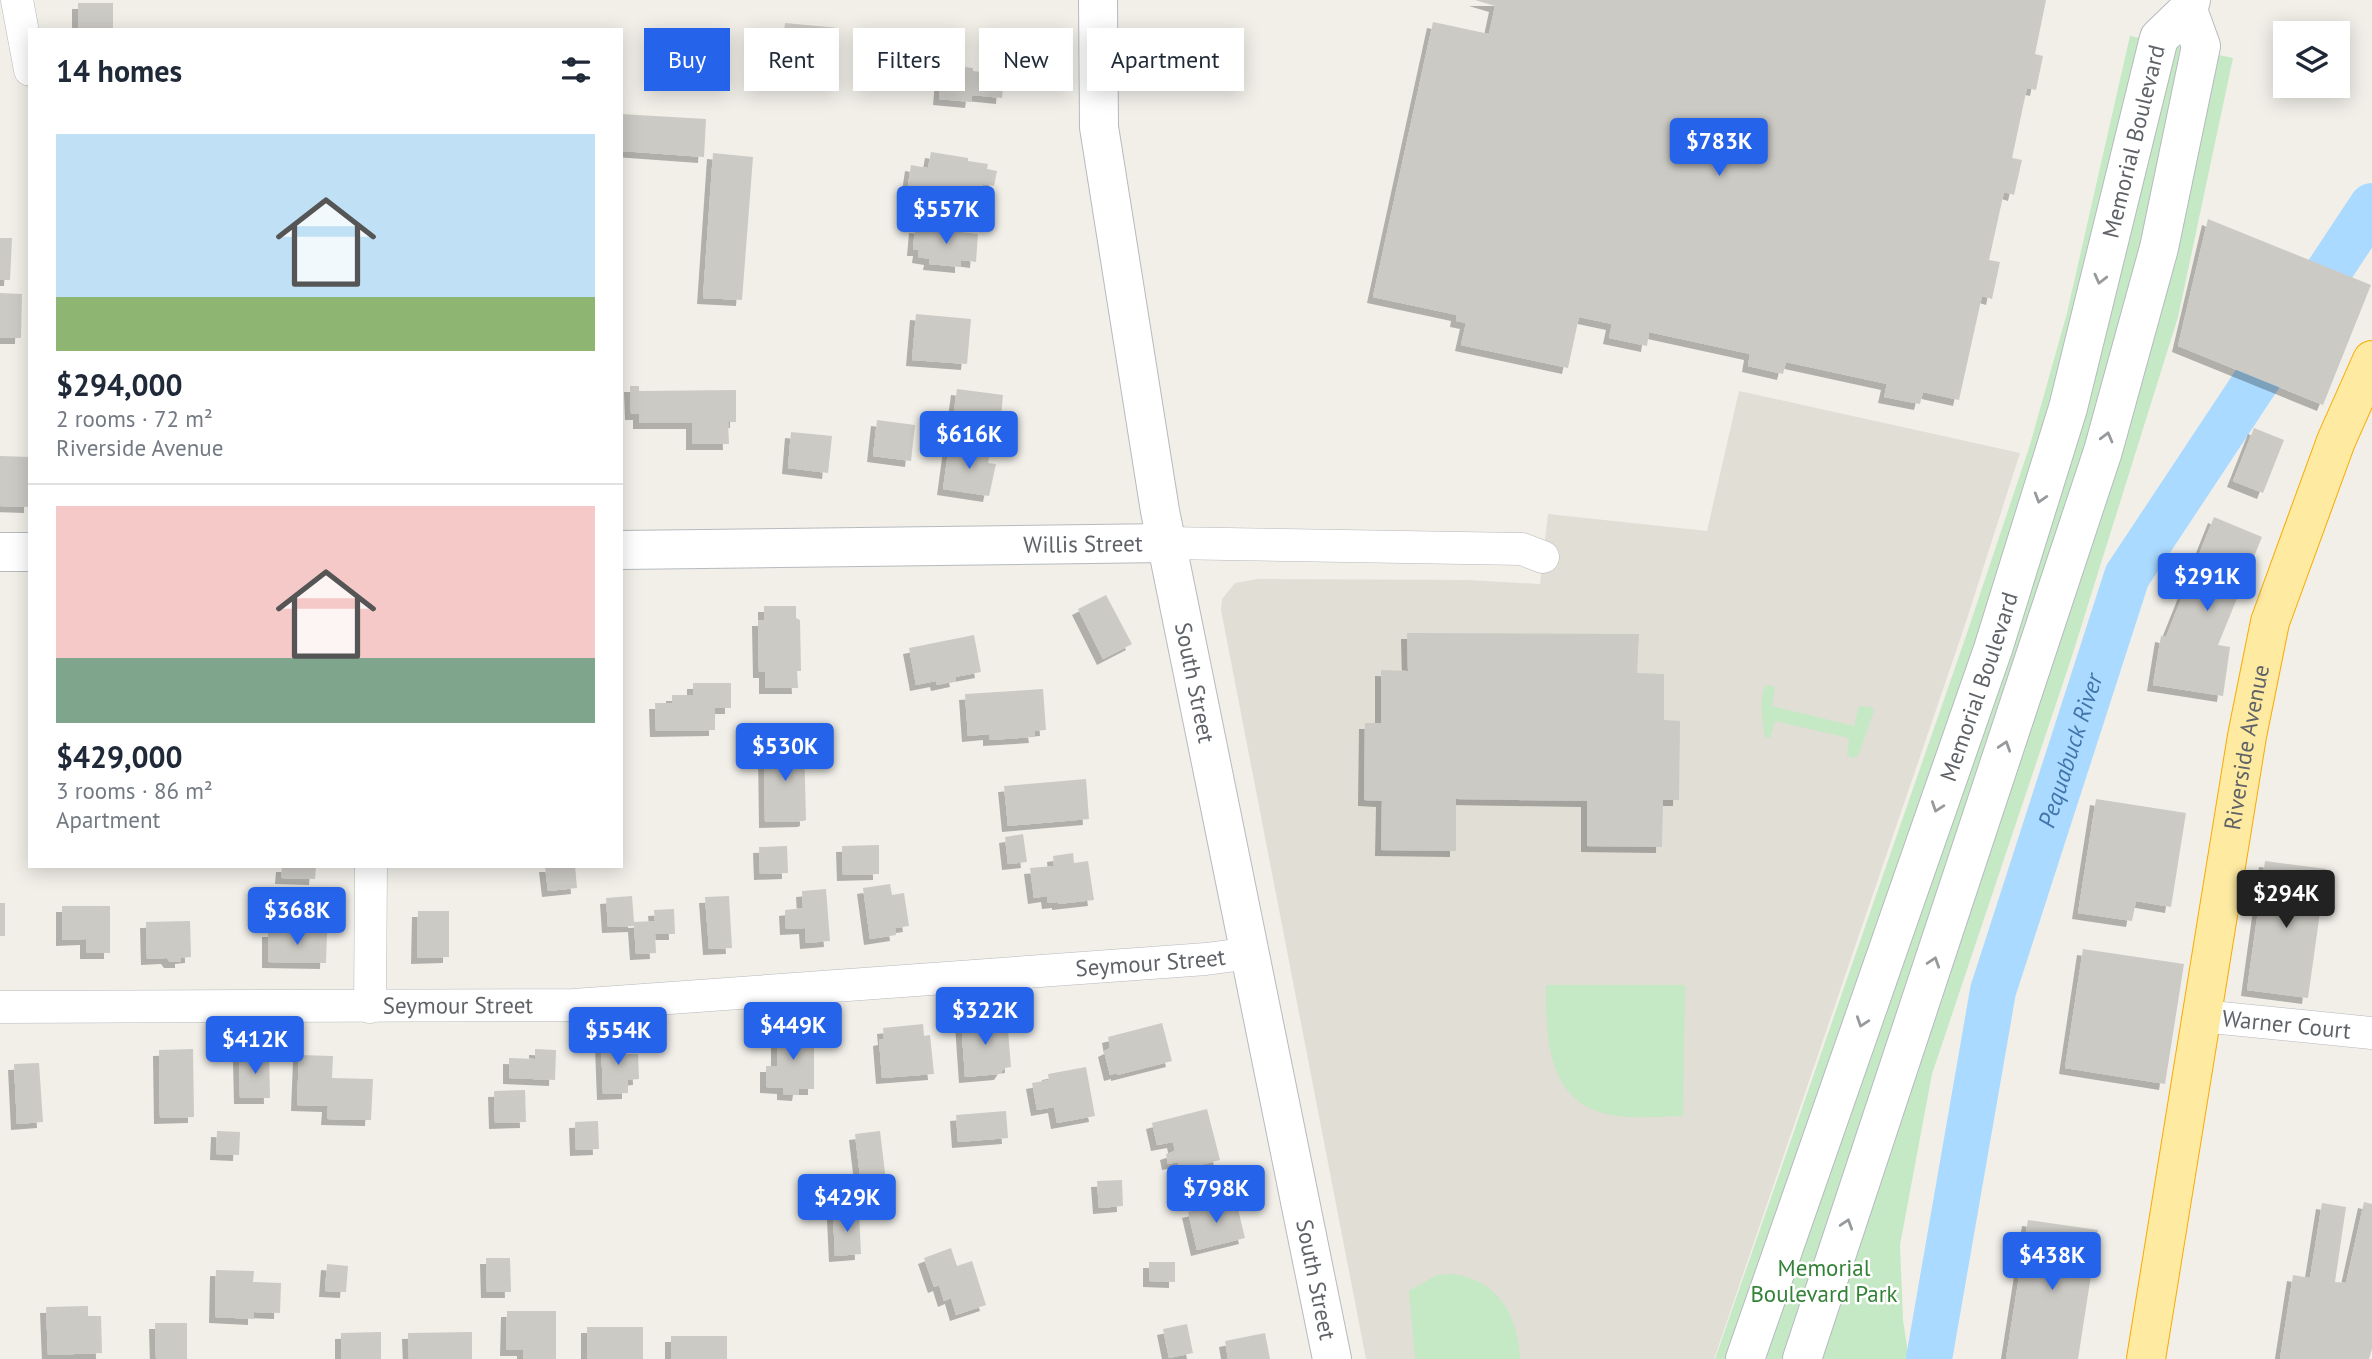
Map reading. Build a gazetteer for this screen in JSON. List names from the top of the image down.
{
  "streets": {
    "highway": ["Riverside Avenue"],
    "main road": ["Memorial Boulevard", "Willis Street", "South Street"],
    "street": ["Seymour Street", "Warner Court"]
  },
  "crossings": [
    ["Willis Street", "South Street"],
    ["South Street", "Seymour Street"],
    ["Riverside Avenue", "Warner Court"]
  ],
  "water": ["Pequabuck River"],
  "parks": ["Memorial Boulevard Park"],
  "page": {
    "chip": [
      "Buy",
      "Rent",
      "Filters",
      "New",
      "Apartment"
    ],
    "heading": "14 homes",
    "list": [
      {
        "name": "$294,000",
        "note": "2 rooms · 72 m² · Riverside Avenue"
      },
      {
        "name": "$429,000",
        "note": "3 rooms · 86 m² · Apartment"
      }
    ],
    "price": [
      "$783K",
      "$557K",
      "$616K",
      "$291K",
      "$530K",
      "$294K",
      "$368K",
      "$322K",
      "$449K",
      "$554K",
      "$412K",
      "$798K",
      "$429K",
      "$438K"
    ]
  }
}
